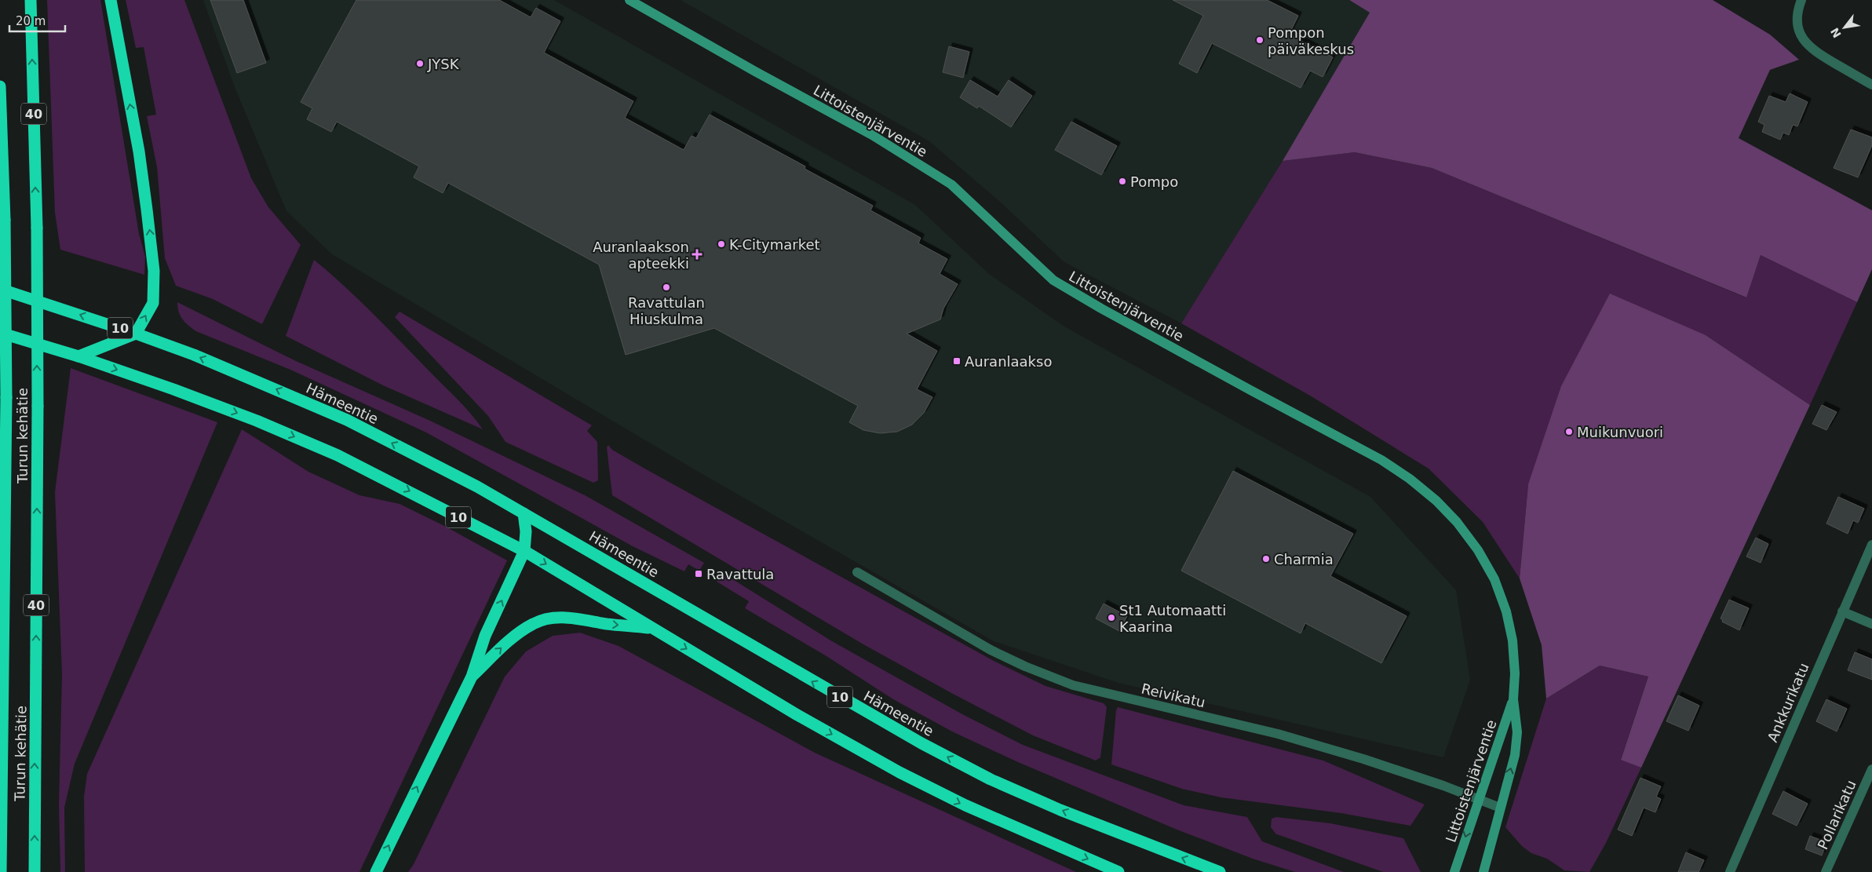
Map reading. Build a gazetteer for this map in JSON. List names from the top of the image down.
{
  "streets": {
    "highway": [
      "40",
      "10",
      "Hämeentie",
      "Turun kehätie"
    ],
    "street": [
      "Littoistenjärventie",
      "Reivikatu",
      "Ankkurikatu",
      "Pollarikatu"
    ]
  },
  "crossings": [
    ["Littoistenjärventie", "Reivikatu"]
  ],
  "places": {
    "other": [
      "Pompon päiväkeskus",
      "JYSK",
      "Pompo",
      "K-Citymarket",
      "Ravattulan Hiuskulma",
      "Muikunvuori",
      "Charmia",
      "St1 Automaatti Kaarina"
    ],
    "health": ["Auranlaakson apteekki"],
    "transit": ["Auranlaakso", "Ravattula"]
  },
  "scale_bar": "20 m",
  "north": "bottom left"
}
